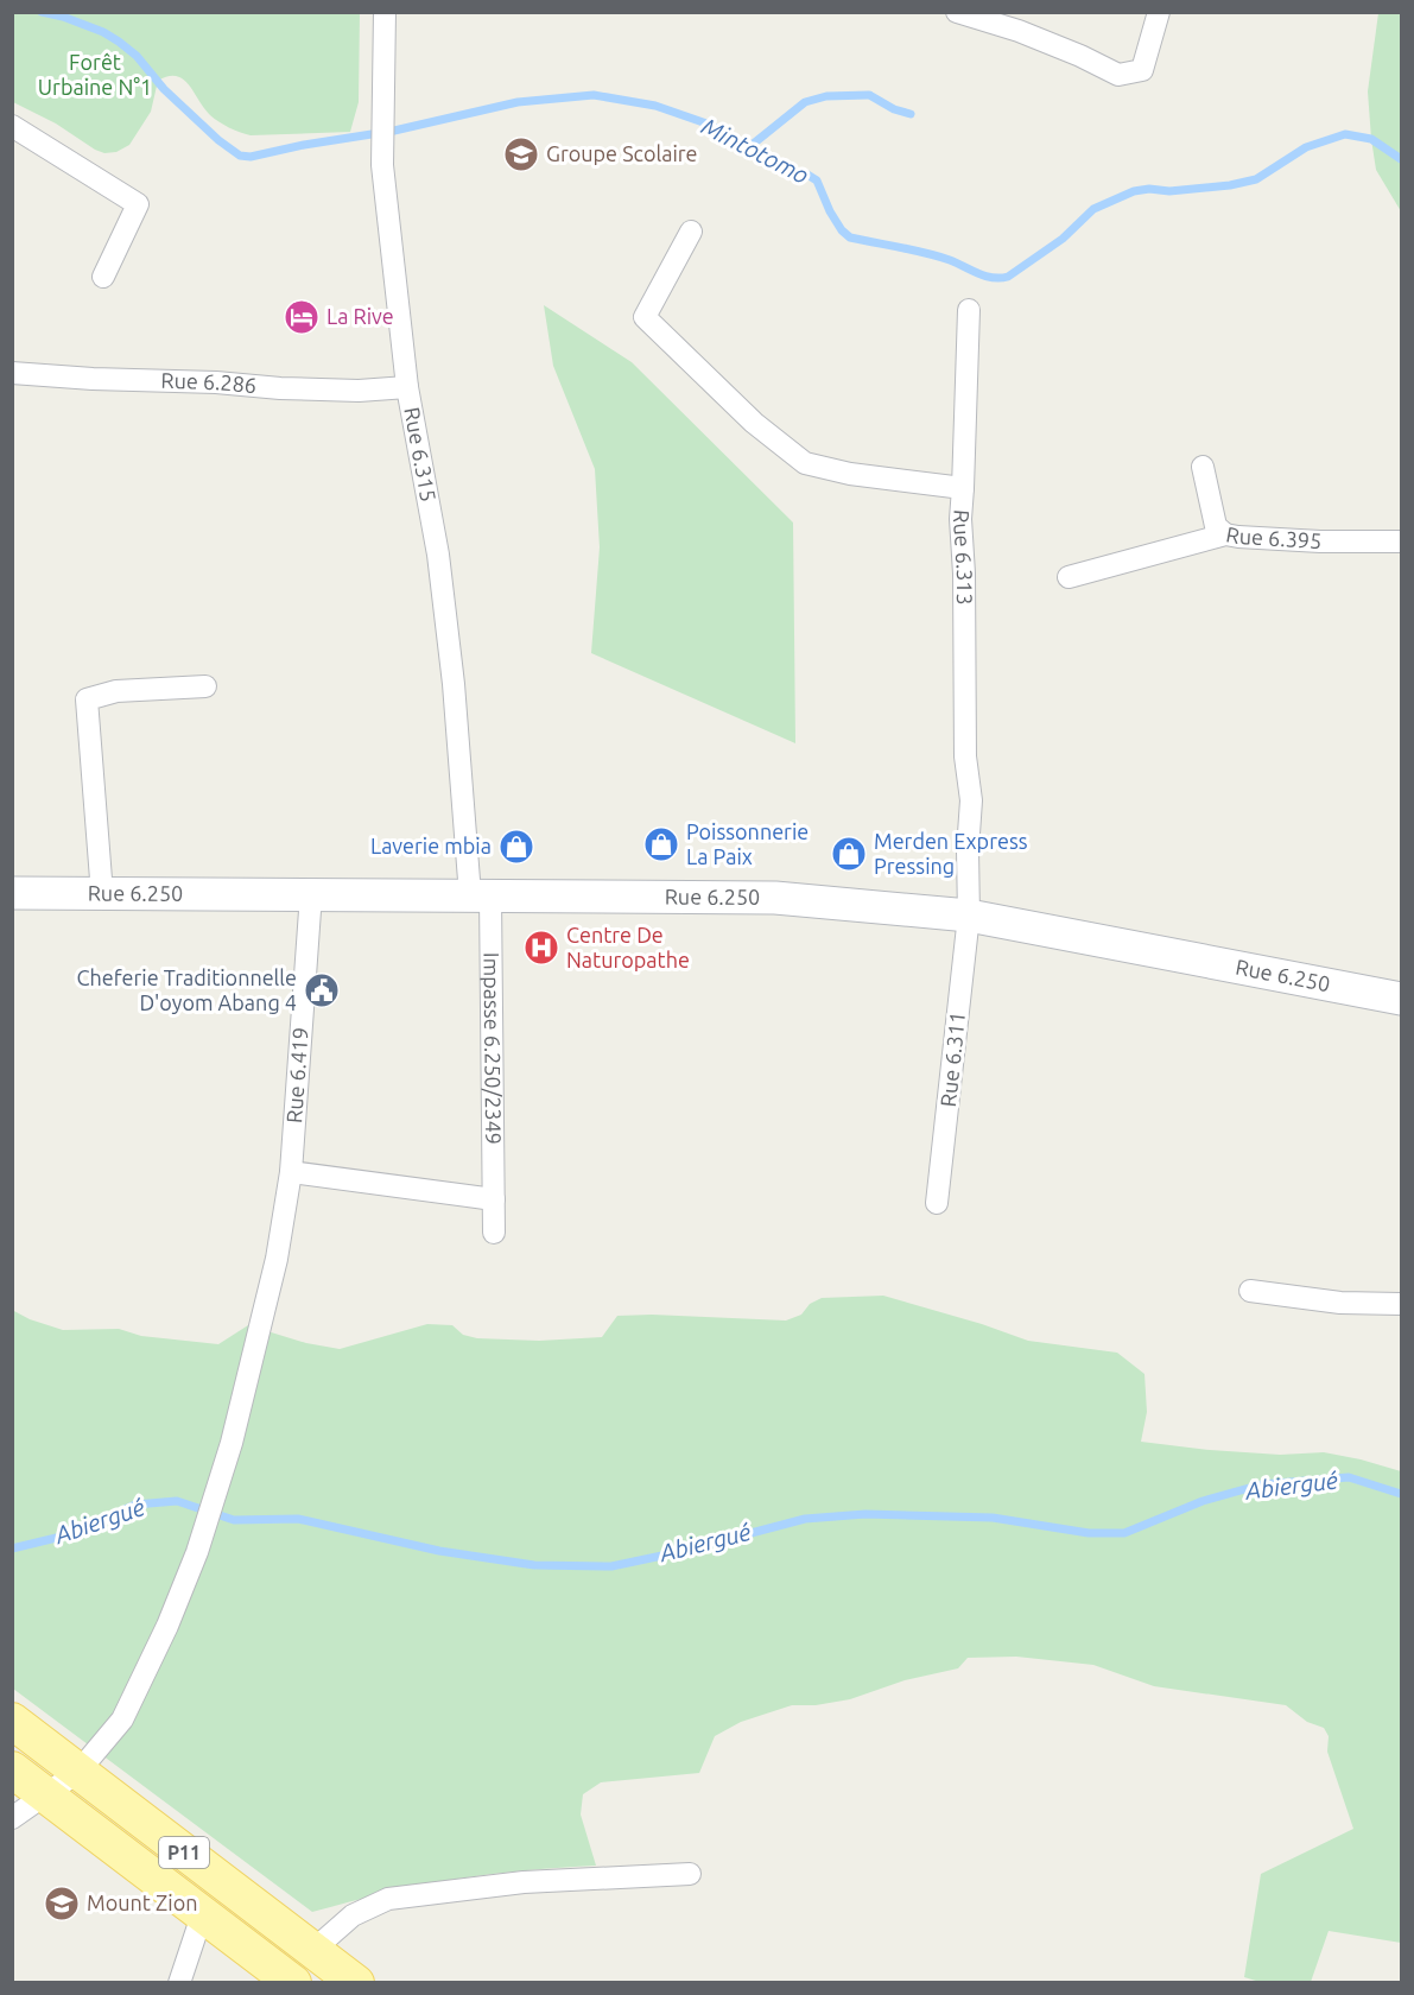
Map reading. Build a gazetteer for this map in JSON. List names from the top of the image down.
{
  "streets": {
    "main road": ["Rue 6.250", "P11"],
    "street": [
      "Rue 6.286",
      "Rue 6.315",
      "Rue 6.395",
      "Rue 6.313",
      "Impasse 6.250/2349",
      "Rue 6.311",
      "Rue 6.419"
    ]
  },
  "crossings": [
    ["Rue 6.286", "Rue 6.315"],
    ["Rue 6.315", "Rue 6.250"],
    ["Rue 6.315", "Impasse 6.250/2349"],
    ["Rue 6.313", "Rue 6.250"],
    ["Rue 6.313", "Rue 6.311"],
    ["Rue 6.250", "Impasse 6.250/2349"],
    ["Rue 6.250", "Rue 6.311"],
    ["Rue 6.250", "Rue 6.419"],
    ["Rue 6.419", "P11"]
  ],
  "water": ["Mintotomo", "Abiergué"],
  "parks": ["Forêt Urbaine N°1"],
  "places": {
    "school or university": ["Groupe Scolaire", "Mount Zion"],
    "hotel": ["La Rive"],
    "shop": ["Poissonnerie La Paix", "Laverie mbia", "Merden Express Pressing"],
    "hospital": ["Centre De Naturopathe"],
    "public building": ["Cheferie Traditionnelle D'oyom Abang 4"]
  }
}
